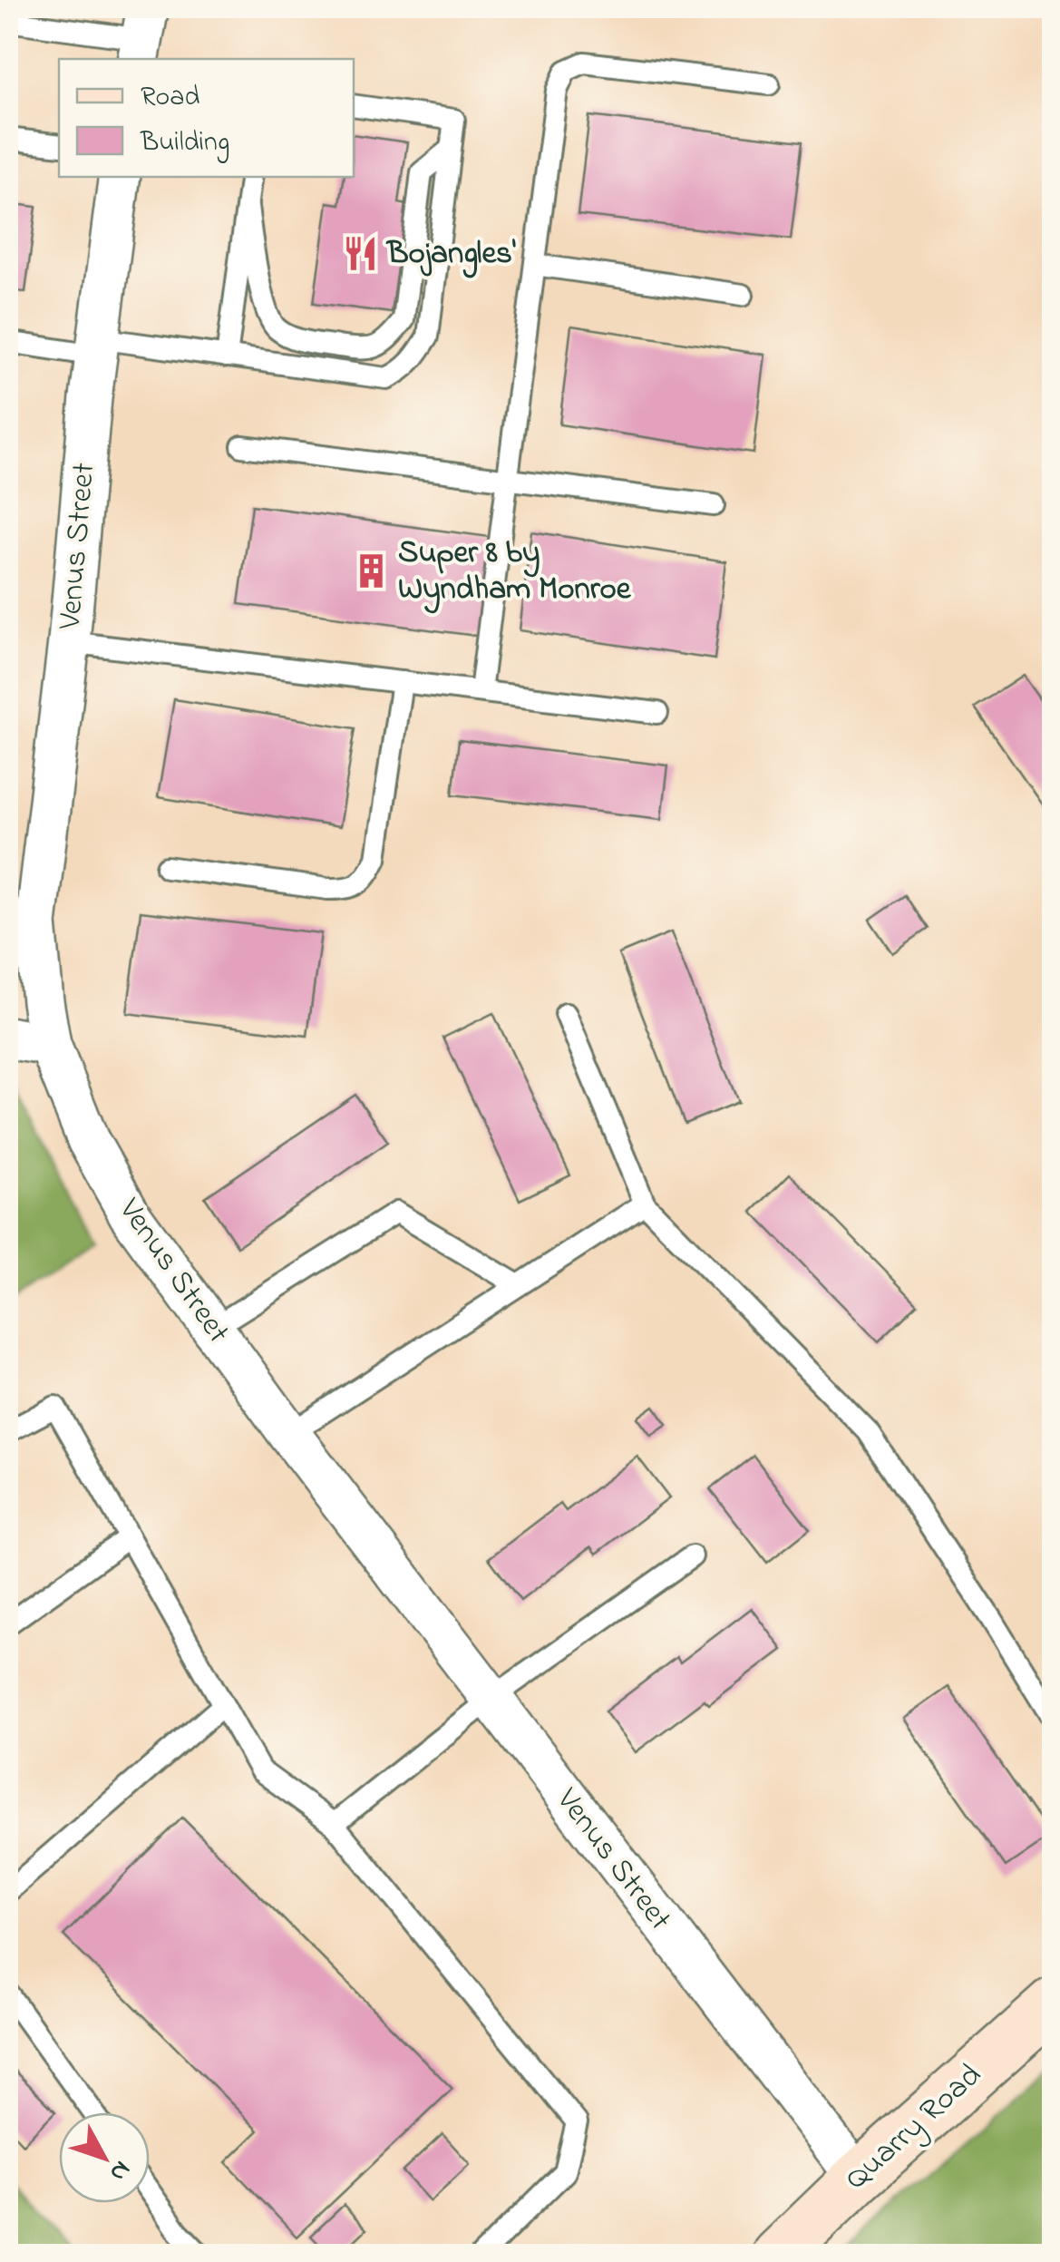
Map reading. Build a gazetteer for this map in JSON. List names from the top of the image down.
{
  "streets": {
    "street": ["Venus Street", "Quarry Road"]
  },
  "crossings": [
    ["Venus Street", "Quarry Road"]
  ],
  "places": {
    "restaurant": ["Bojangles'"],
    "building": ["Super 8 by Wyndham Monroe"]
  },
  "legend": ["Road", "Building"],
  "north": "bottom right"
}
